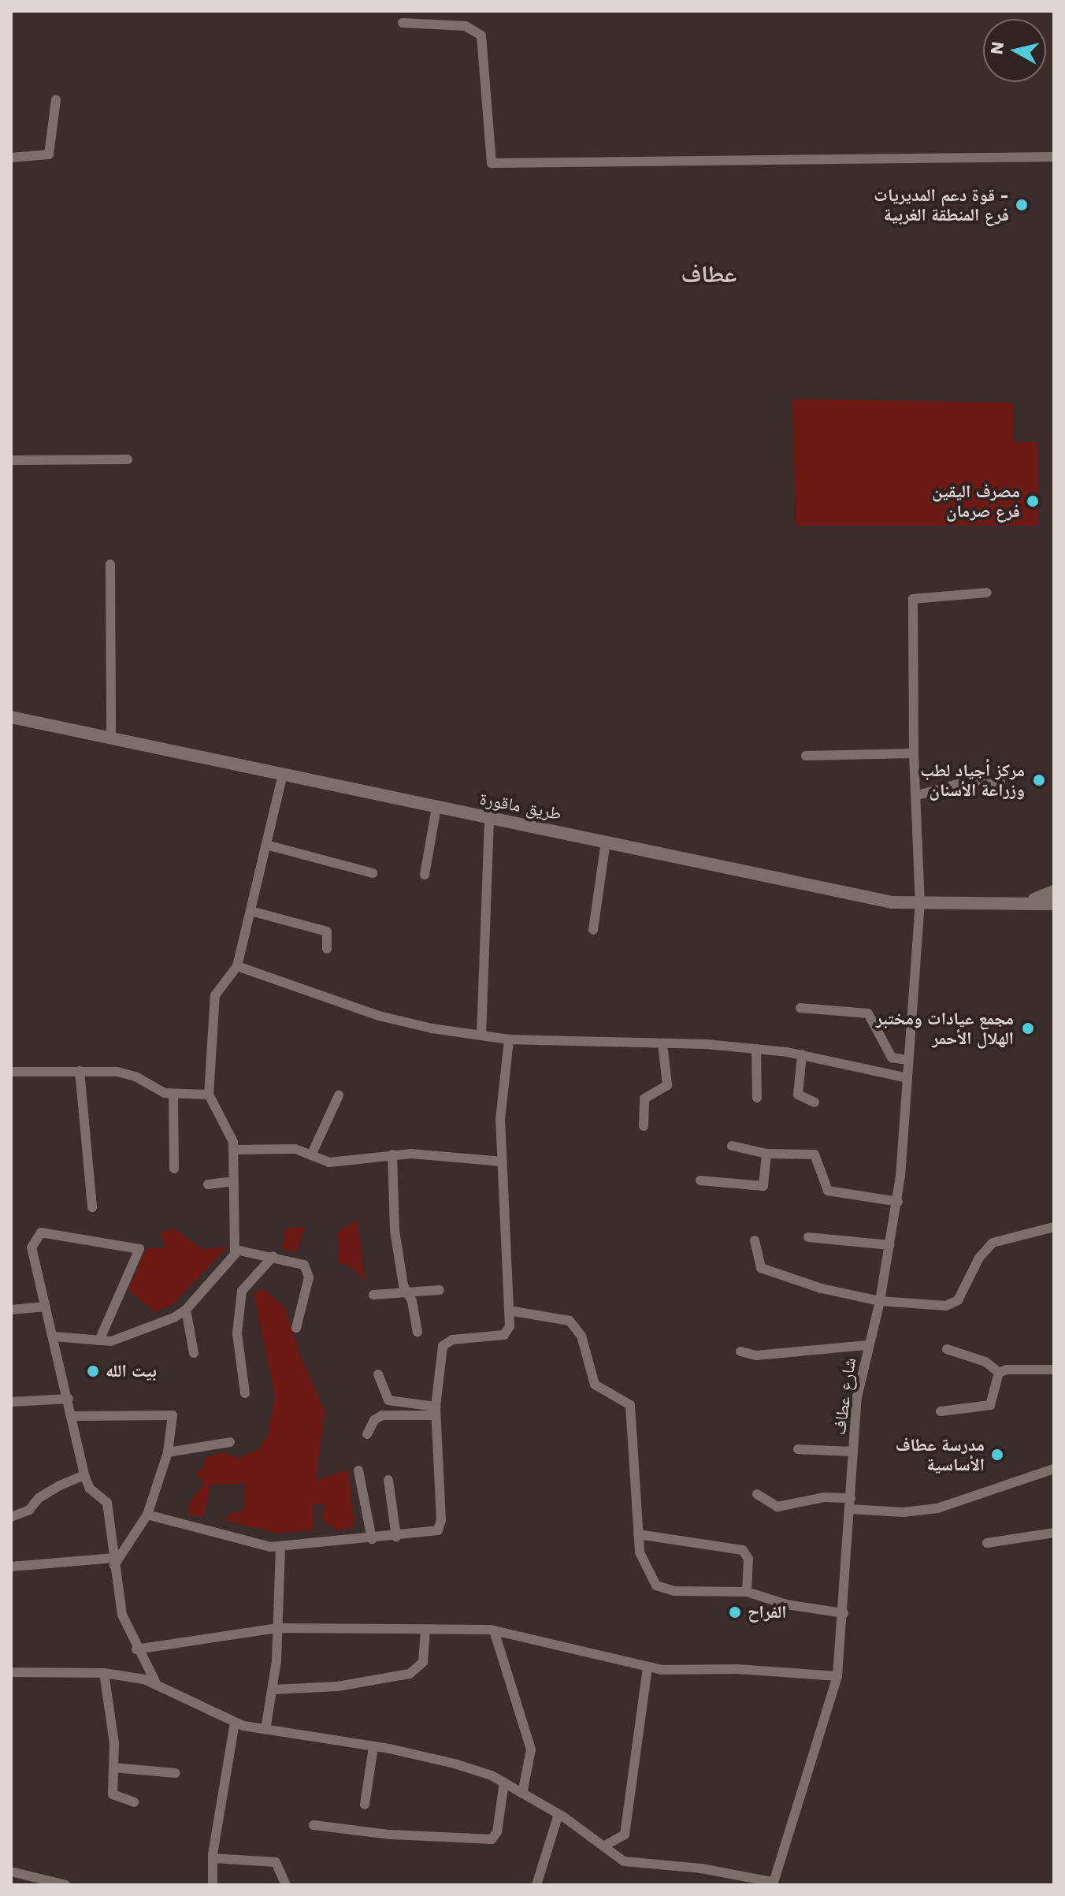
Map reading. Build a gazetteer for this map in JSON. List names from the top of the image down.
{
  "streets": {
    "street": ["طريق ماقورة", "شارع عطاف"]
  },
  "crossings": [
    ["طريق ماقورة", "شارع عطاف"]
  ],
  "districts": ["عطاف"],
  "places": [
    "قوة دعم المديريات - فرع المنطقة الغربية",
    "مصرف اليقين فرع صرمان",
    "مركز أجياد لطب وزراعة الأسنان",
    "مجمع عيادات ومختبر الهلال الأحمر",
    "بيت الله",
    "مدرسة عطاف الأساسية",
    "الفراح"
  ],
  "north": "left"
}
